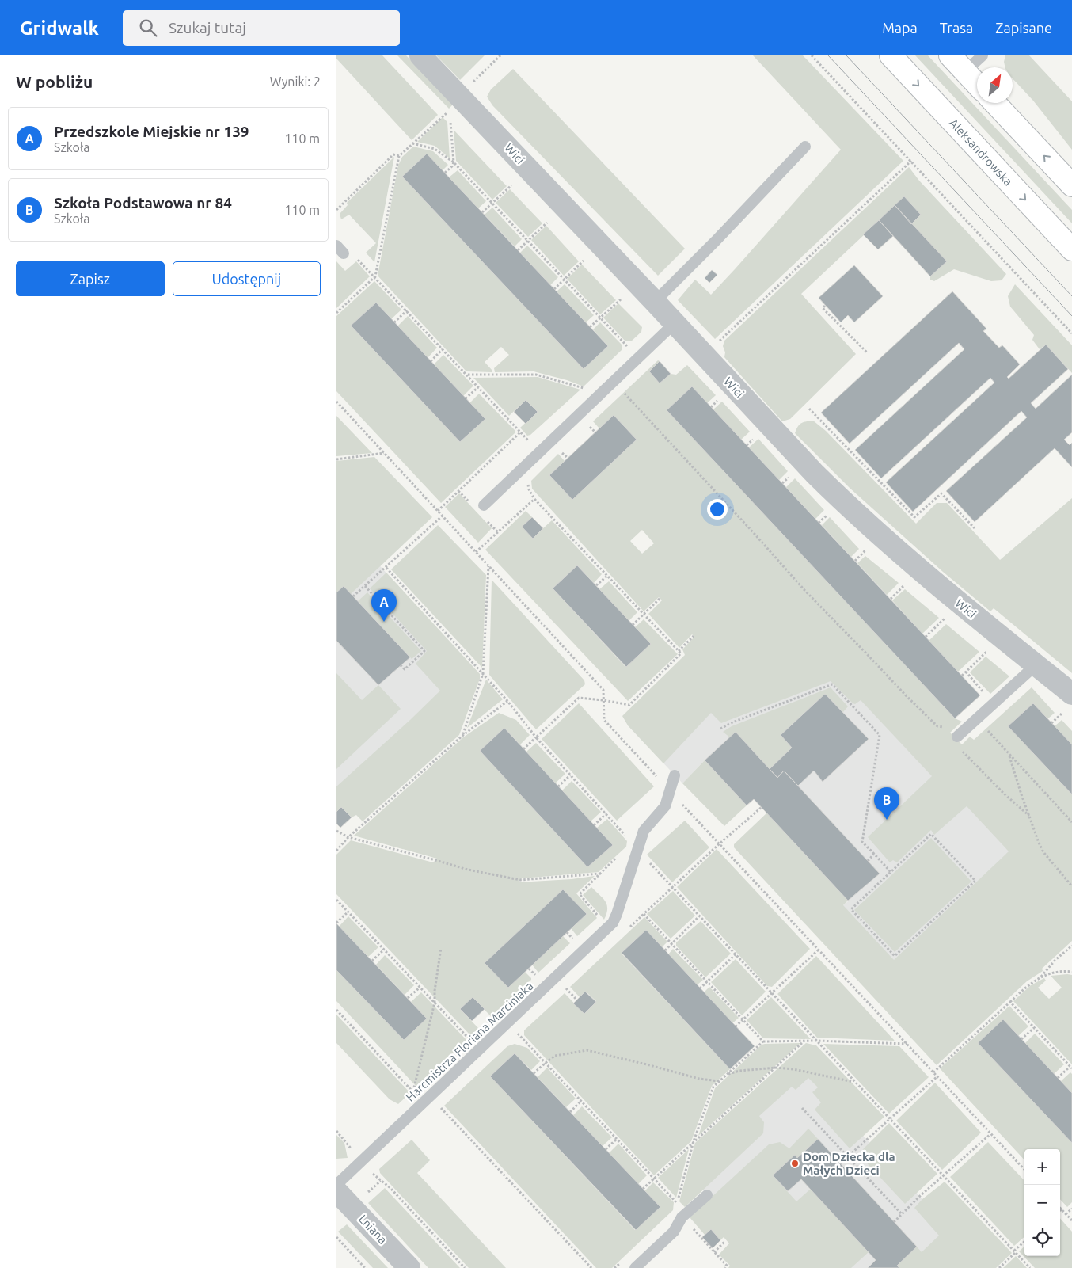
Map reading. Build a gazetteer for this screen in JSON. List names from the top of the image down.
{
  "streets": {
    "main road": ["Aleksandrowska"],
    "street": ["Wici", "Lniana"],
    "lane": ["Harcmistrza Floriana Marciniaka"]
  },
  "places": ["Dom Dziecka dla Małych Dzieci"],
  "north": "top right",
  "page": {
    "header": "Gridwalk",
    "search": "Szukaj tutaj",
    "nav": ["Mapa", "Trasa", "Zapisane"],
    "heading": ["W pobliżu", "Wyniki: 2"],
    "list": [
      {
        "mark": "A",
        "name": "Przedszkole Miejskie nr 139",
        "note": "Szkoła",
        "value": "110 m"
      },
      {
        "mark": "B",
        "name": "Szkoła Podstawowa nr 84",
        "note": "Szkoła",
        "value": "110 m"
      }
    ],
    "buttons": ["Zapisz", "Udostępnij"],
    "pins": ["A", "B"],
    "map_buttons": ["+", "−"]
  }
}
